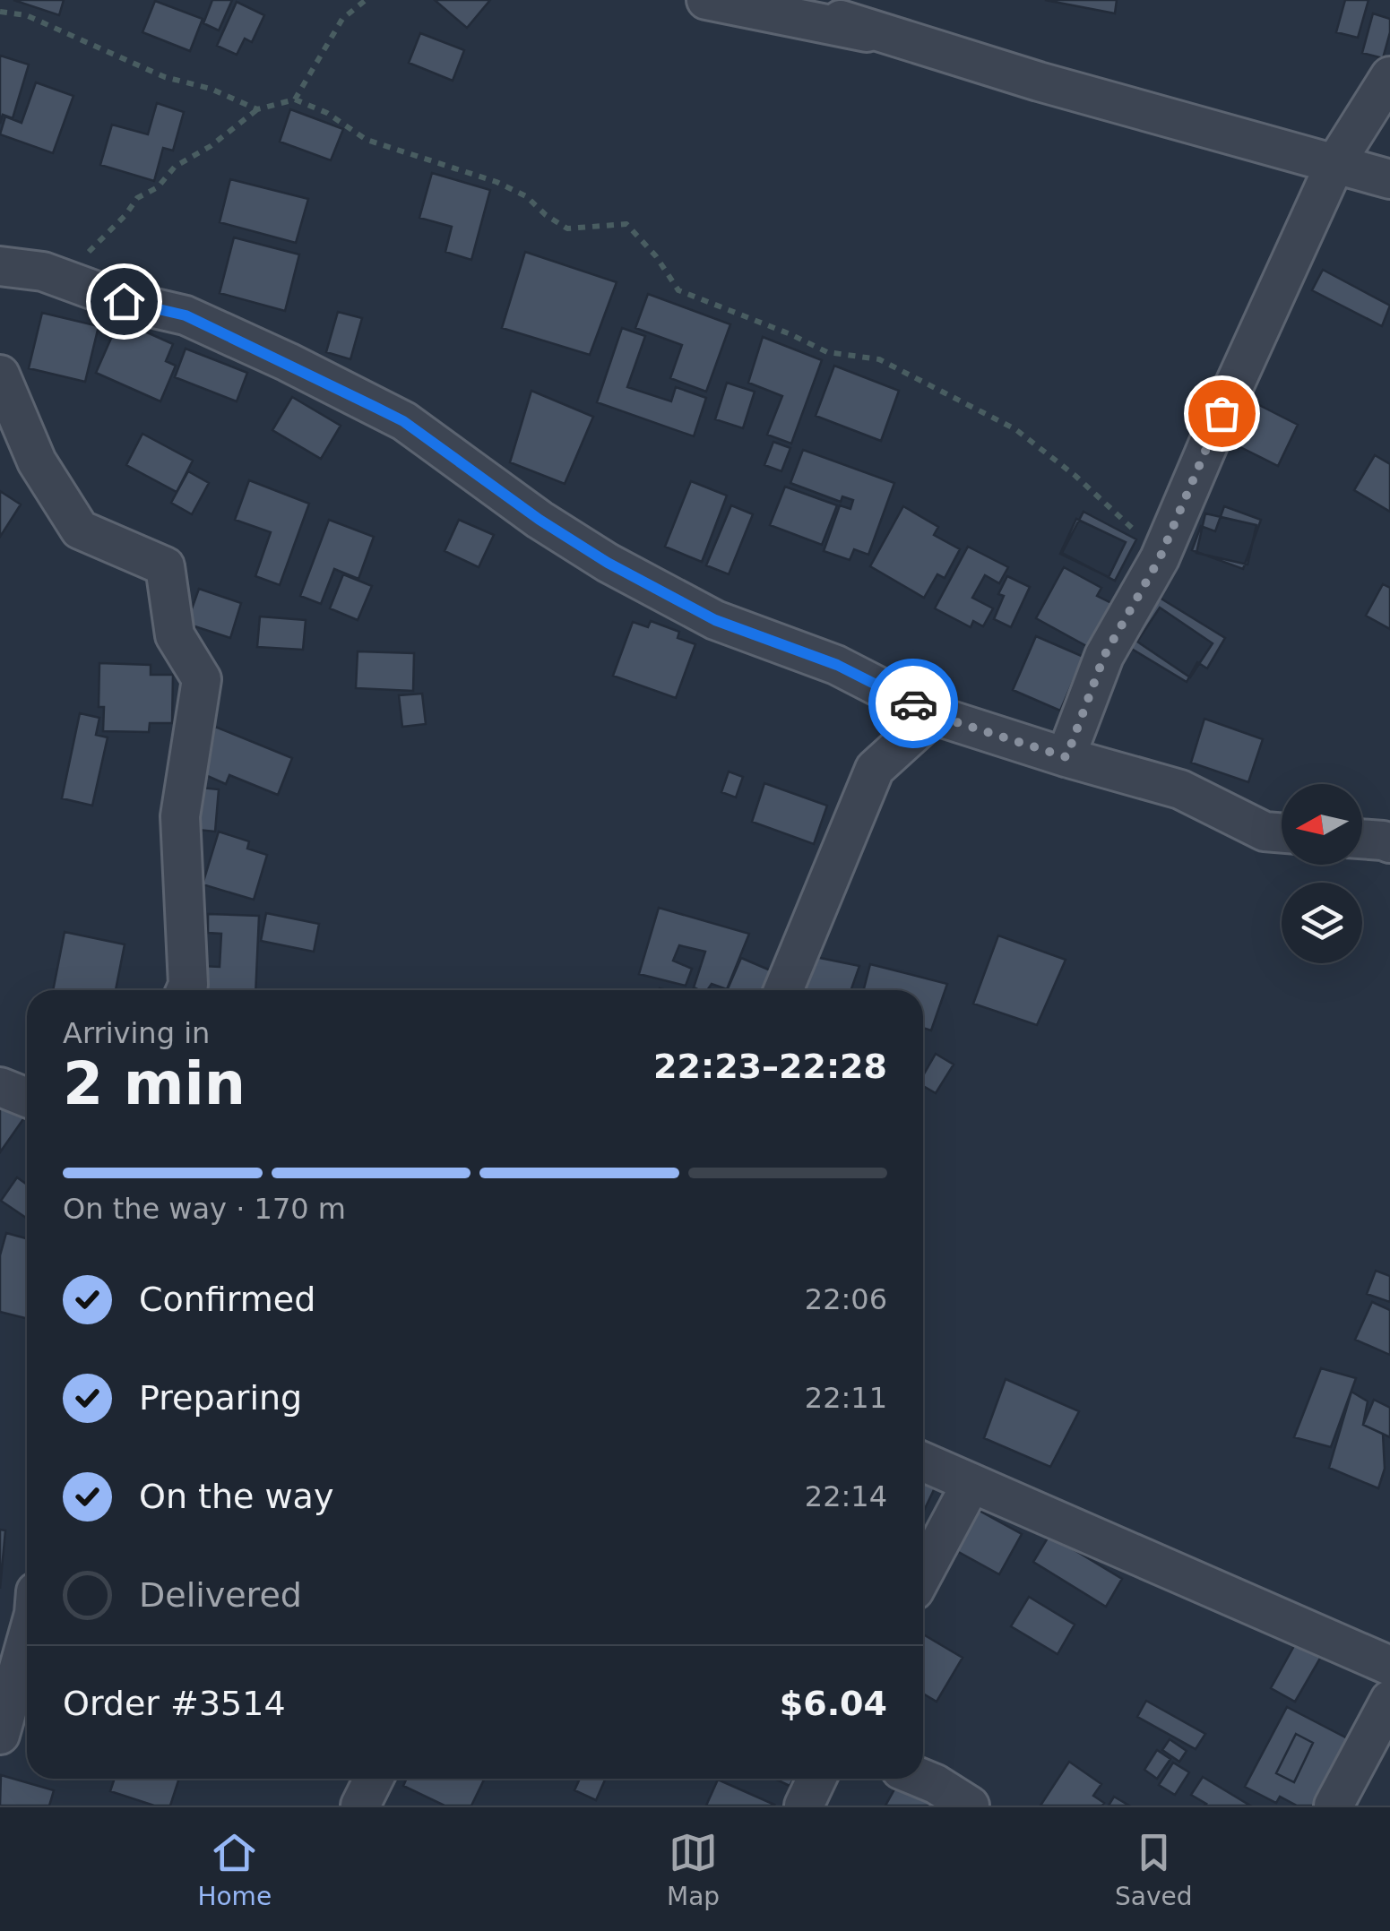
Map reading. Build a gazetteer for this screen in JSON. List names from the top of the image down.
{
  "north": "left",
  "page": {
    "heading": ["2 min", "Arriving in", "22:23–22:28"],
    "panel": ["Order #3514", "$6.04"],
    "bar": "On the way · 170 m",
    "list": [
      ["Confirmed", "22:06"],
      ["Preparing", "22:11"],
      ["On the way", "22:14"],
      "Delivered"
    ],
    "tabs": ["Home", "Map", "Saved"]
  }
}
